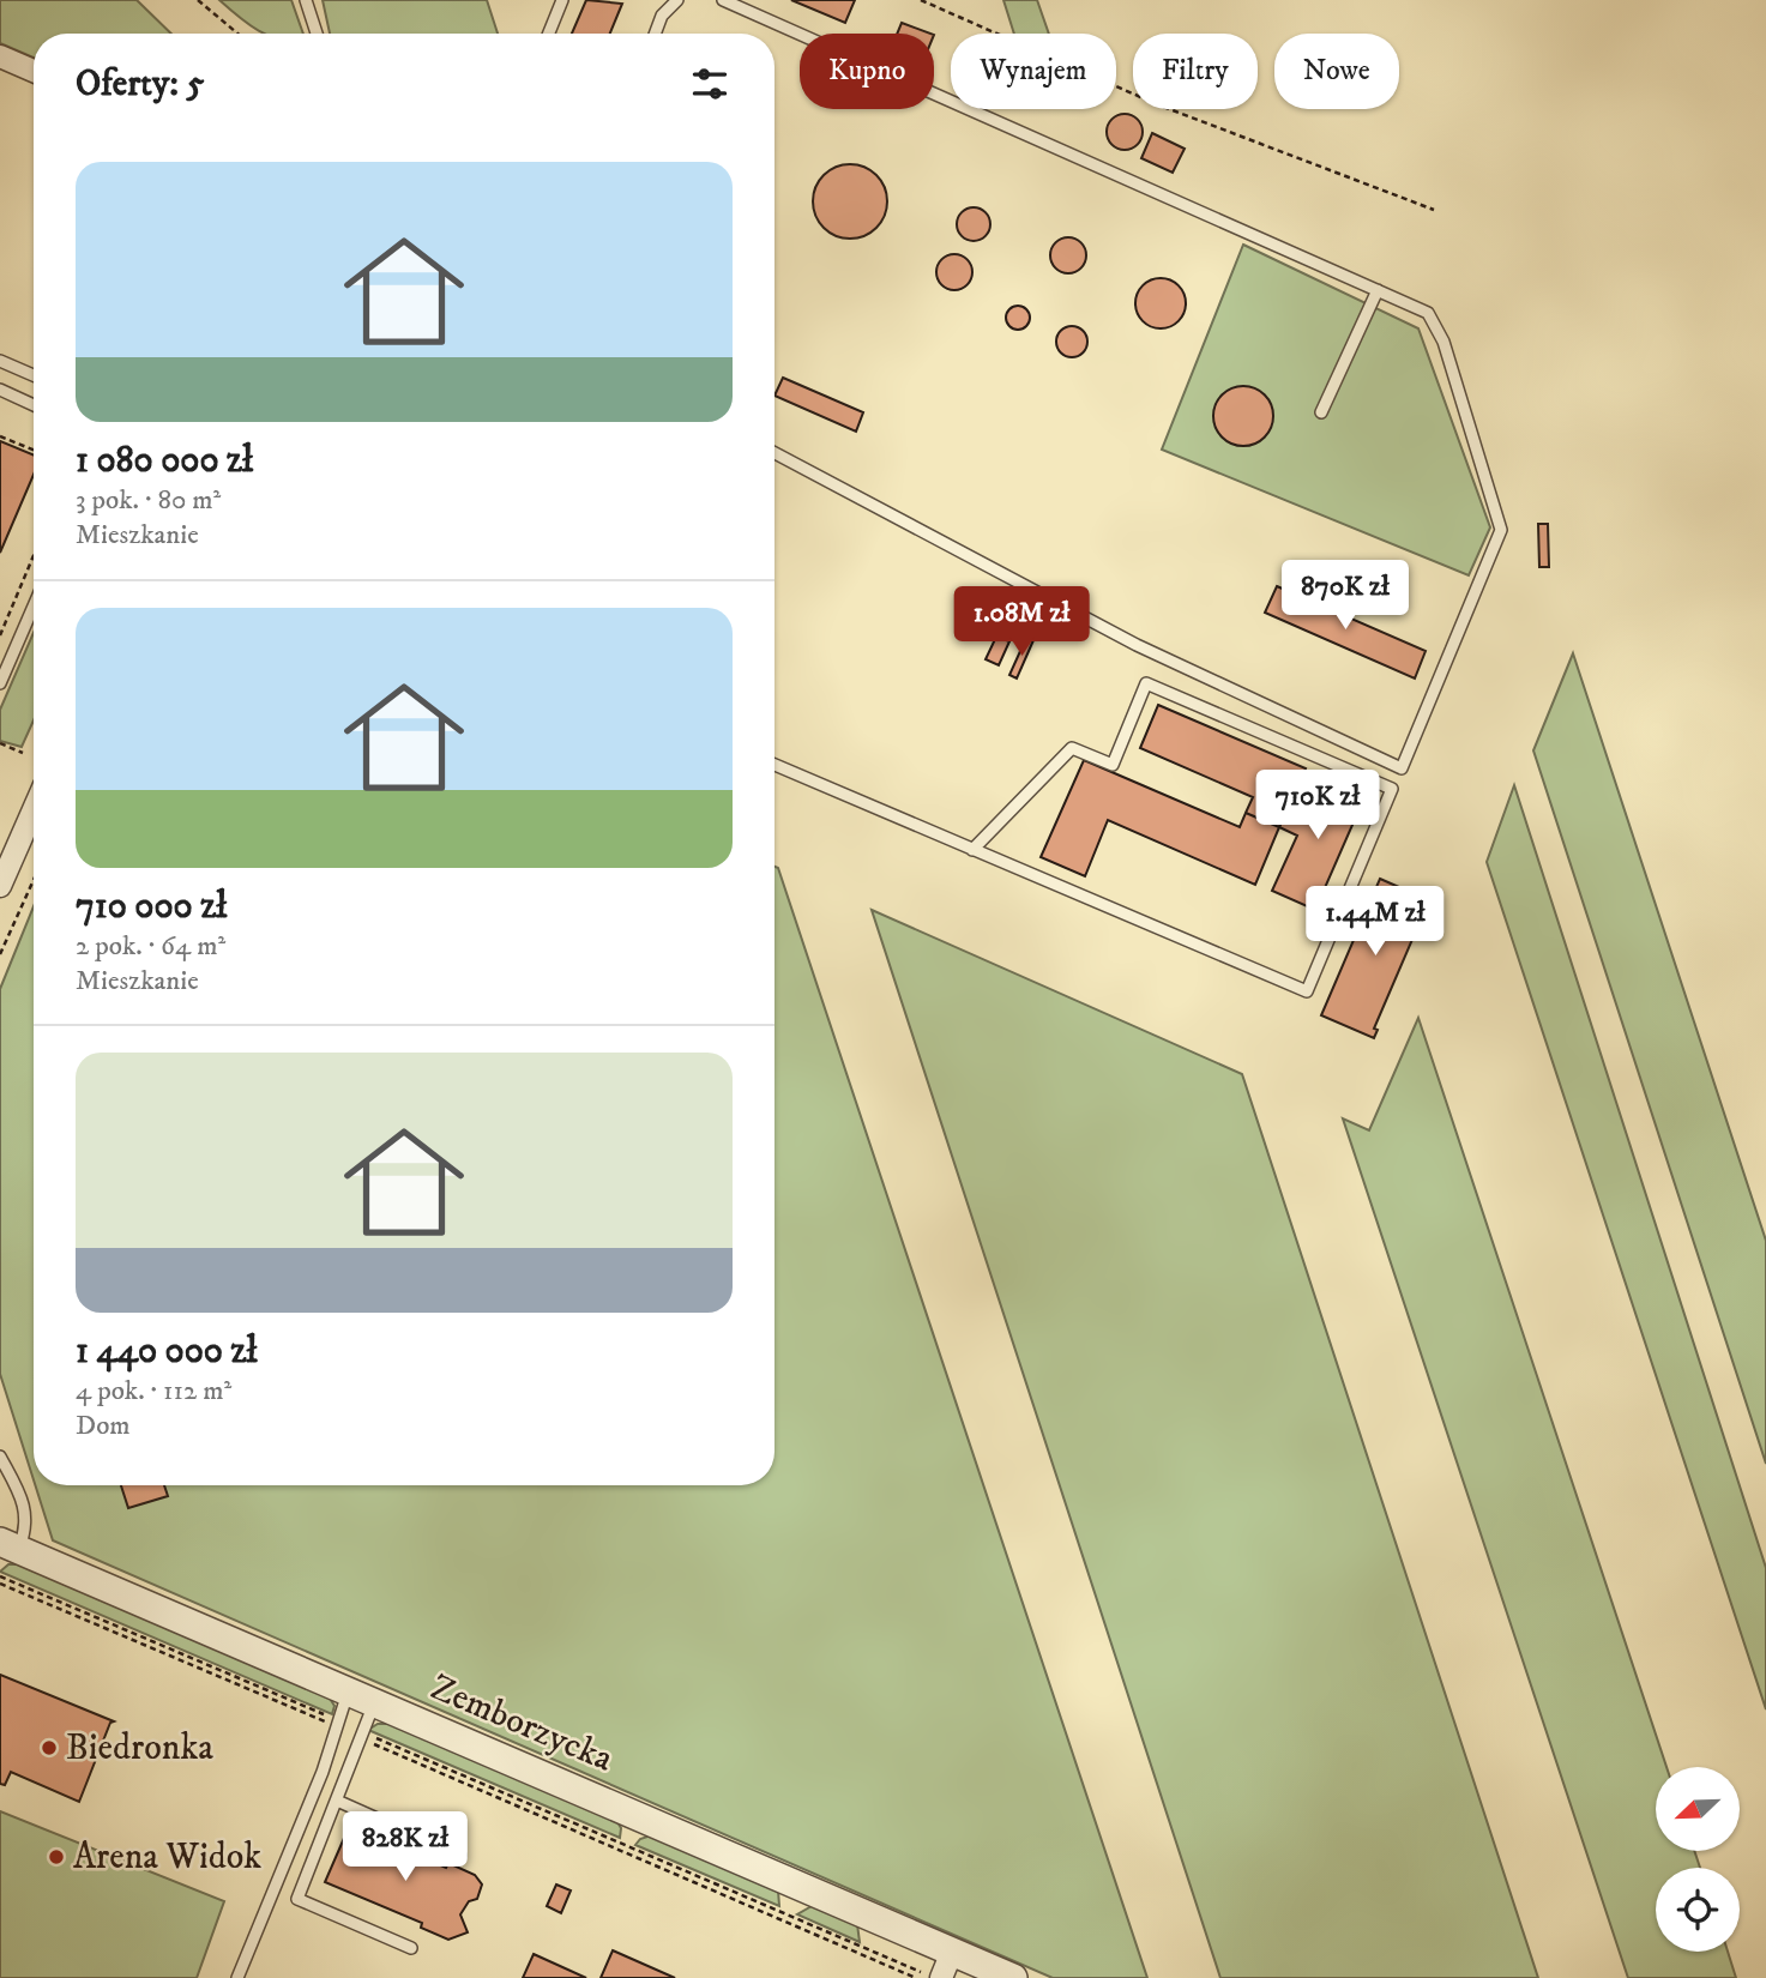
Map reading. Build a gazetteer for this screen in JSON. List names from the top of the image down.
{
  "streets": {
    "street": ["Zemborzycka"]
  },
  "places": ["Biedronka", "Arena Widok"],
  "north": "bottom left",
  "page": {
    "chip": [
      "Kupno",
      "Wynajem",
      "Filtry",
      "Nowe"
    ],
    "heading": "Oferty: 5",
    "list": [
      {
        "name": "1 080 000 zł",
        "note": "3 pok. · 80 m² · Mieszkanie"
      },
      {
        "name": "710 000 zł",
        "note": "2 pok. · 64 m² · Mieszkanie"
      },
      {
        "name": "1 440 000 zł",
        "note": "4 pok. · 112 m² · Dom"
      }
    ],
    "price": [
      "870K zł",
      "1.08M zł",
      "710K zł",
      "1.44M zł",
      "828K zł"
    ]
  }
}
